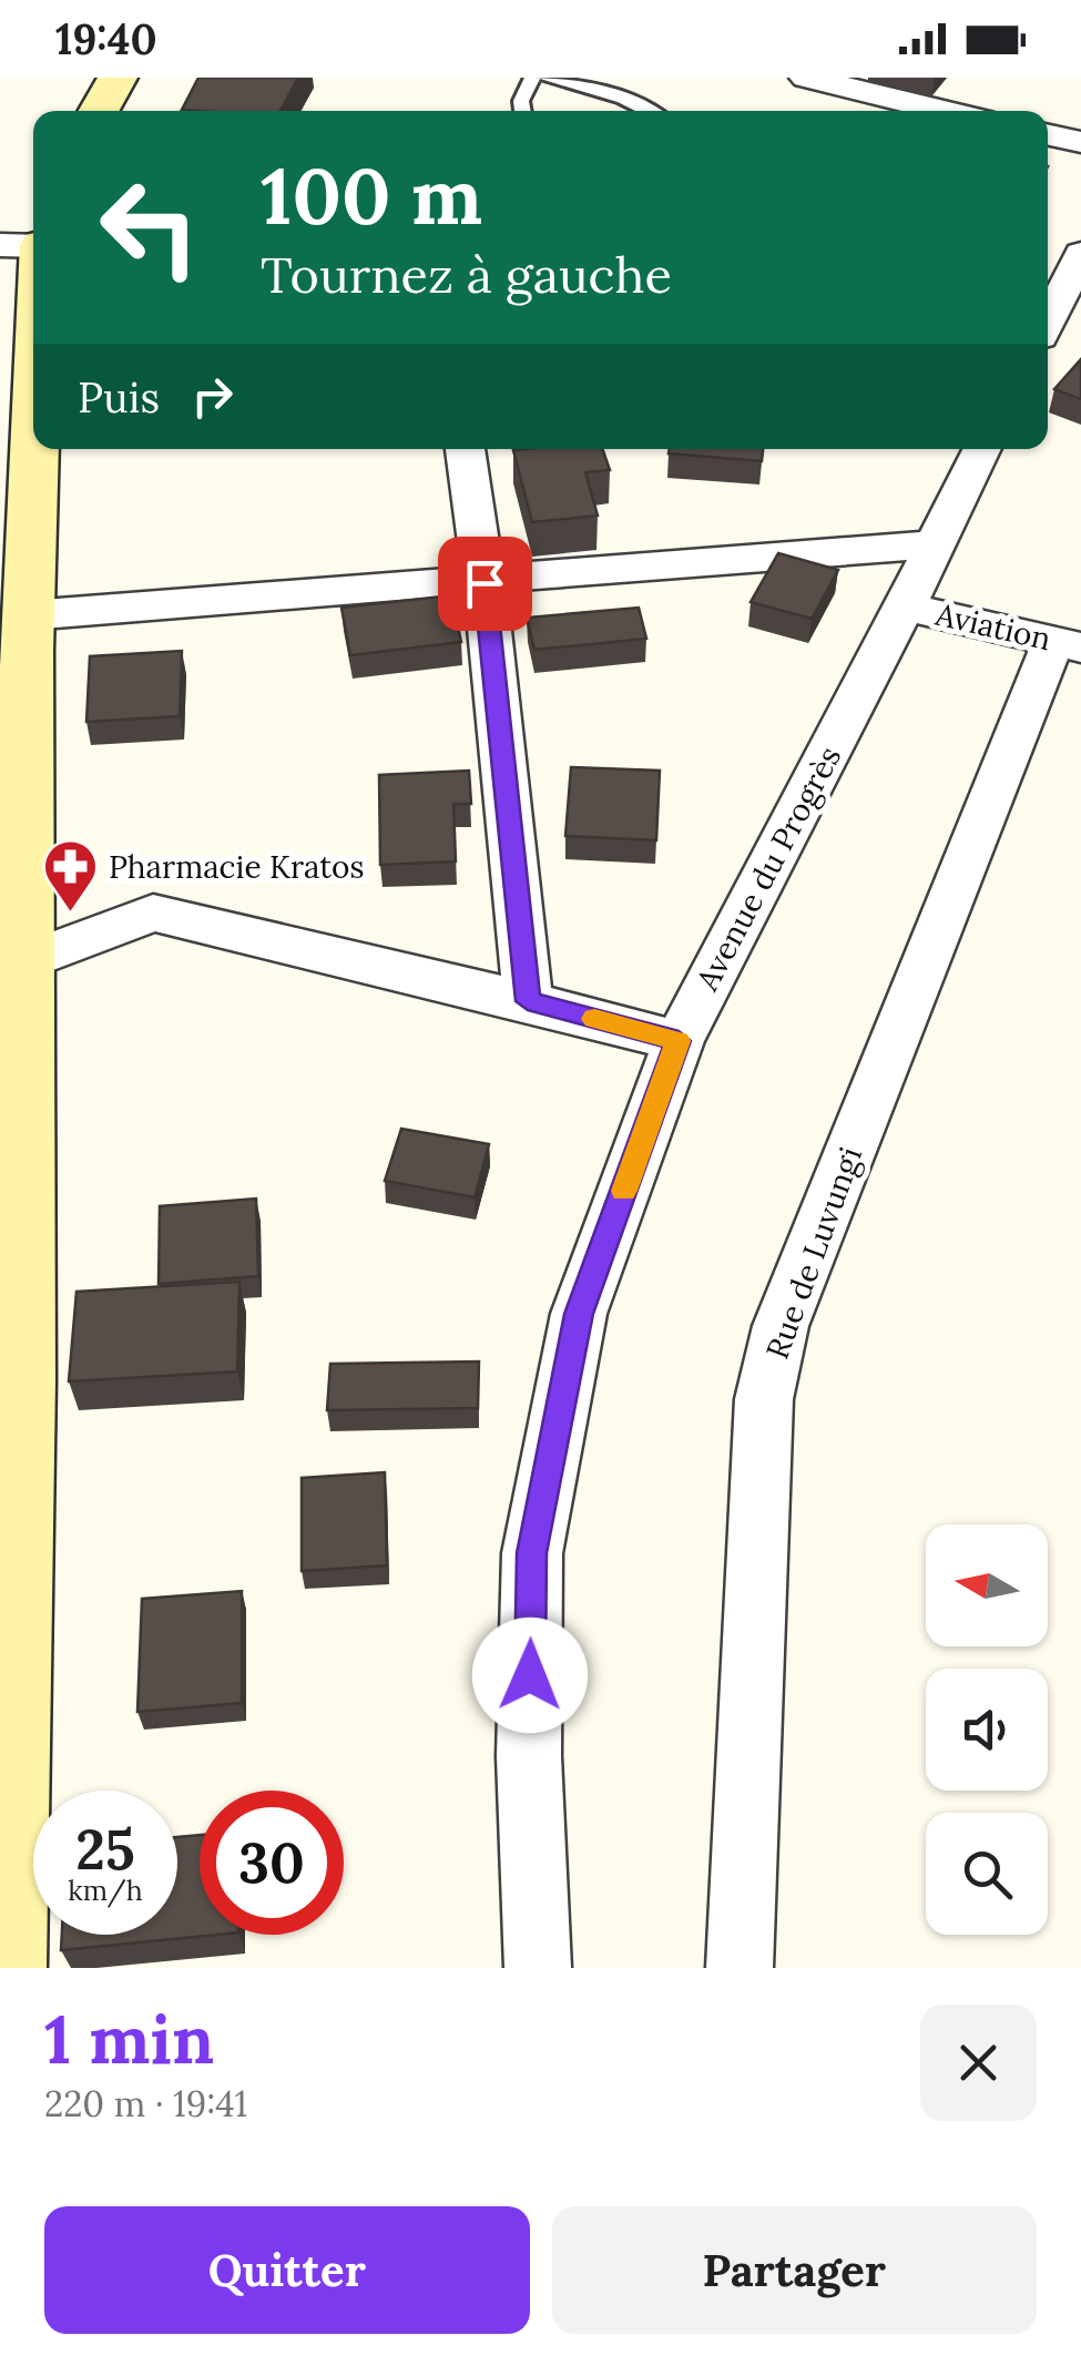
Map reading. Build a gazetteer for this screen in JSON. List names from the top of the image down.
{
  "streets": {
    "street": ["Aviation", "Avenue du Progrès", "Rue de Luvungi"]
  },
  "crossings": [
    ["Aviation", "Avenue du Progrès"],
    ["Aviation", "Rue de Luvungi"]
  ],
  "places": {
    "pharmacy": ["Pharmacie Kratos"]
  },
  "north": "left",
  "page": {
    "status": "19:40",
    "turn": ["100 m", "Tournez à gauche"],
    "then": "Puis",
    "speed": "25 km/h",
    "limit": "30",
    "heading": ["1 min", "220 m · 19:41"],
    "buttons": ["Quitter", "Partager"]
  }
}
